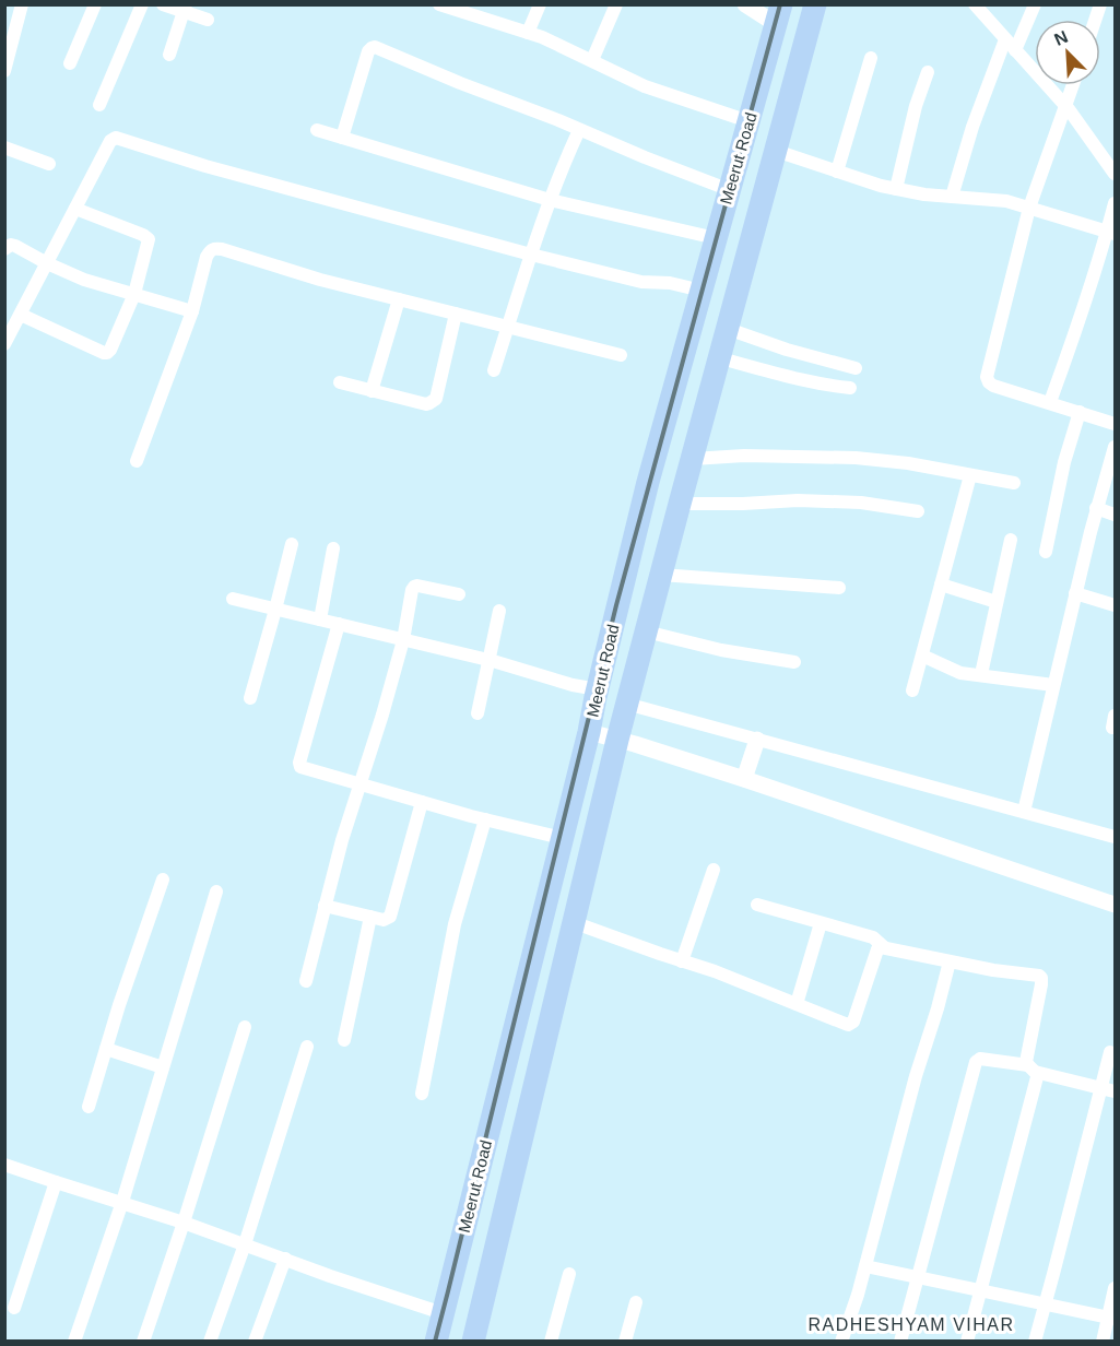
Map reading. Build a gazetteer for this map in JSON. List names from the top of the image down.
{
  "streets": {
    "highway": ["Meerut Road"]
  },
  "districts": ["RADHESHYAM VIHAR"],
  "north": "top left"
}
